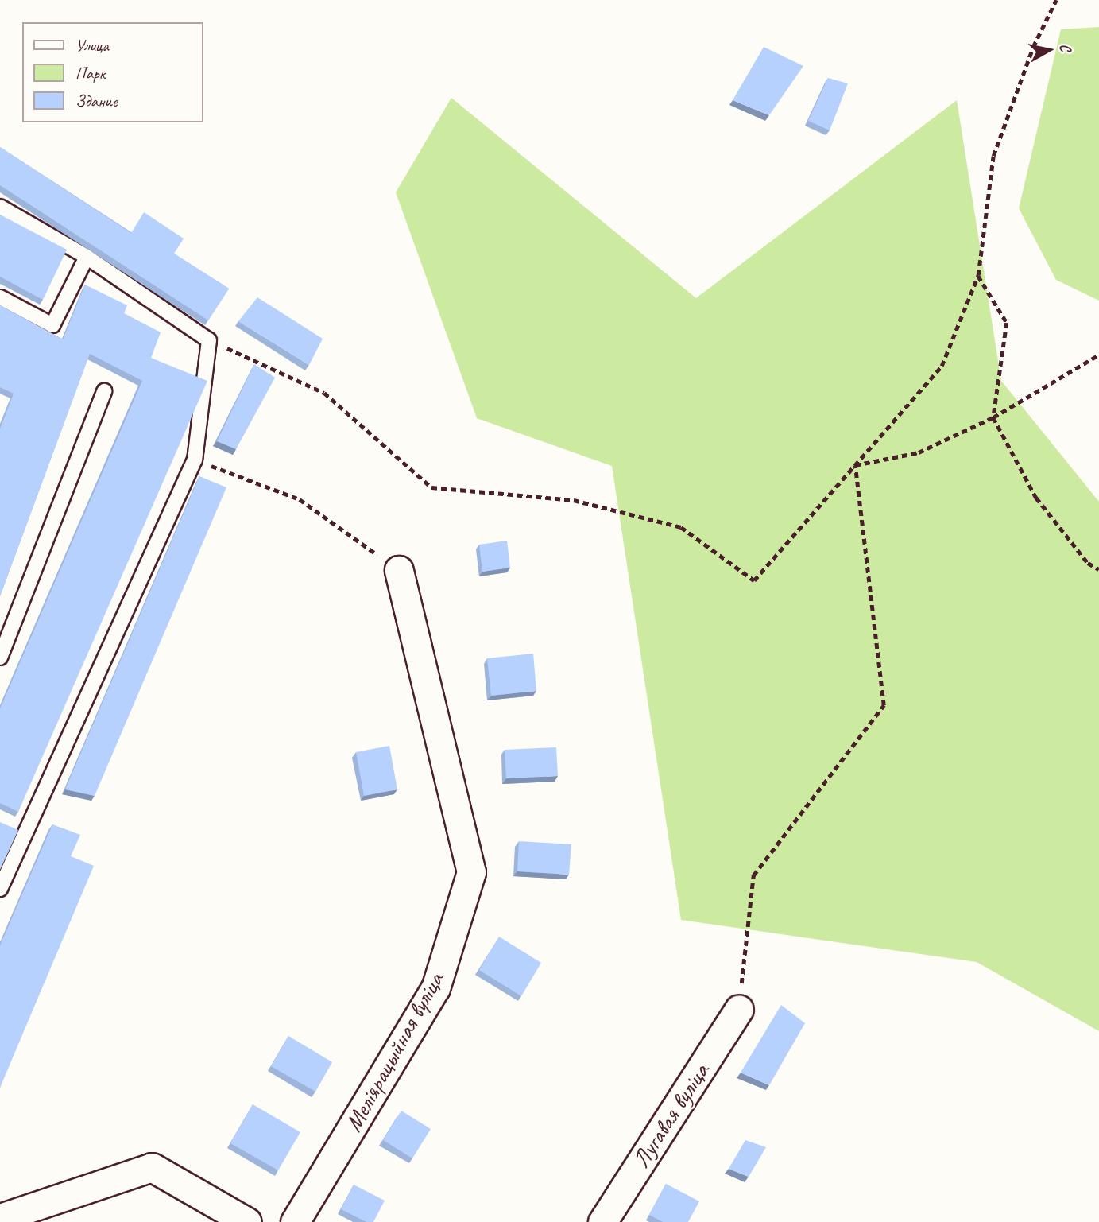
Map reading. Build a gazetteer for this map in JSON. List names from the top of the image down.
{
  "streets": {
    "street": ["Меліярацыйная вуліца", "Лугавая вуліца"]
  },
  "legend": ["Улица", "Парк", "Здание"],
  "north": "right"
}
